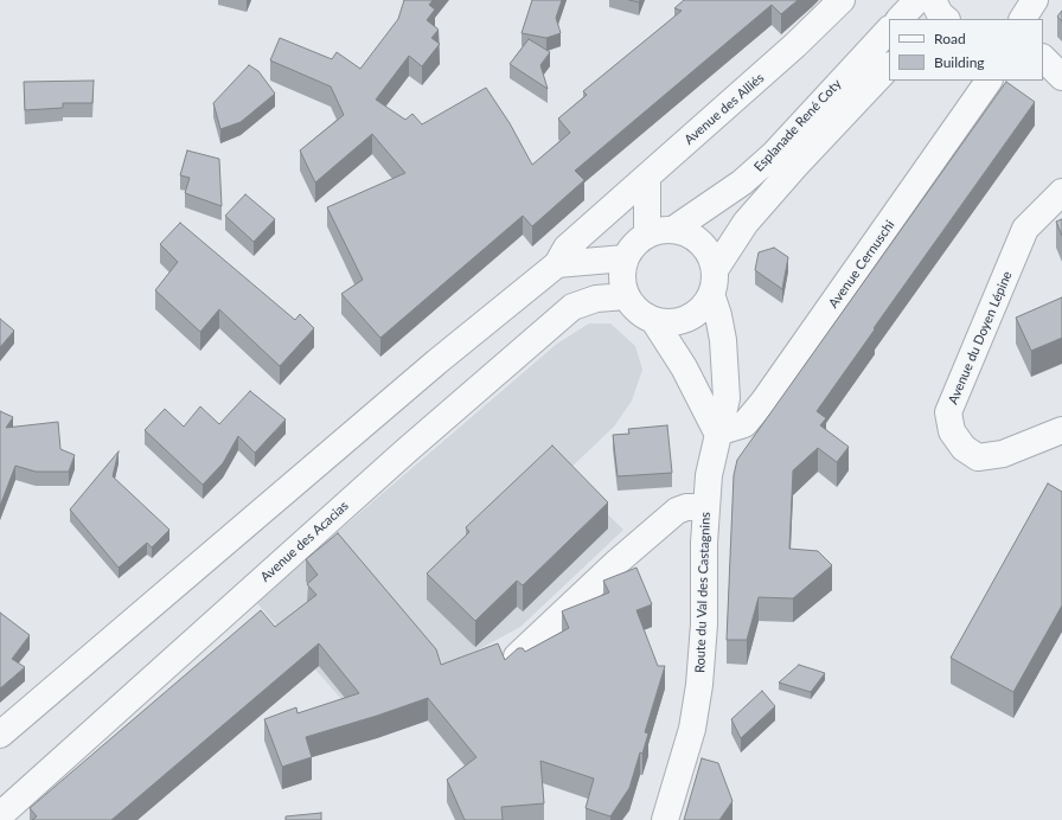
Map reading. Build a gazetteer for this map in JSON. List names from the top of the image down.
{
  "streets": {
    "street": [
      "Avenue des Alliés",
      "Esplanade René Coty",
      "Avenue Cernuschi",
      "Avenue du Doyen Lépine",
      "Avenue des Acacias",
      "Route du Val des Castagnins"
    ]
  },
  "crossings": [
    ["Esplanade René Coty", "Avenue des Acacias"],
    ["Avenue Cernuschi", "Route du Val des Castagnins"]
  ],
  "legend": ["Road", "Building"]
}
